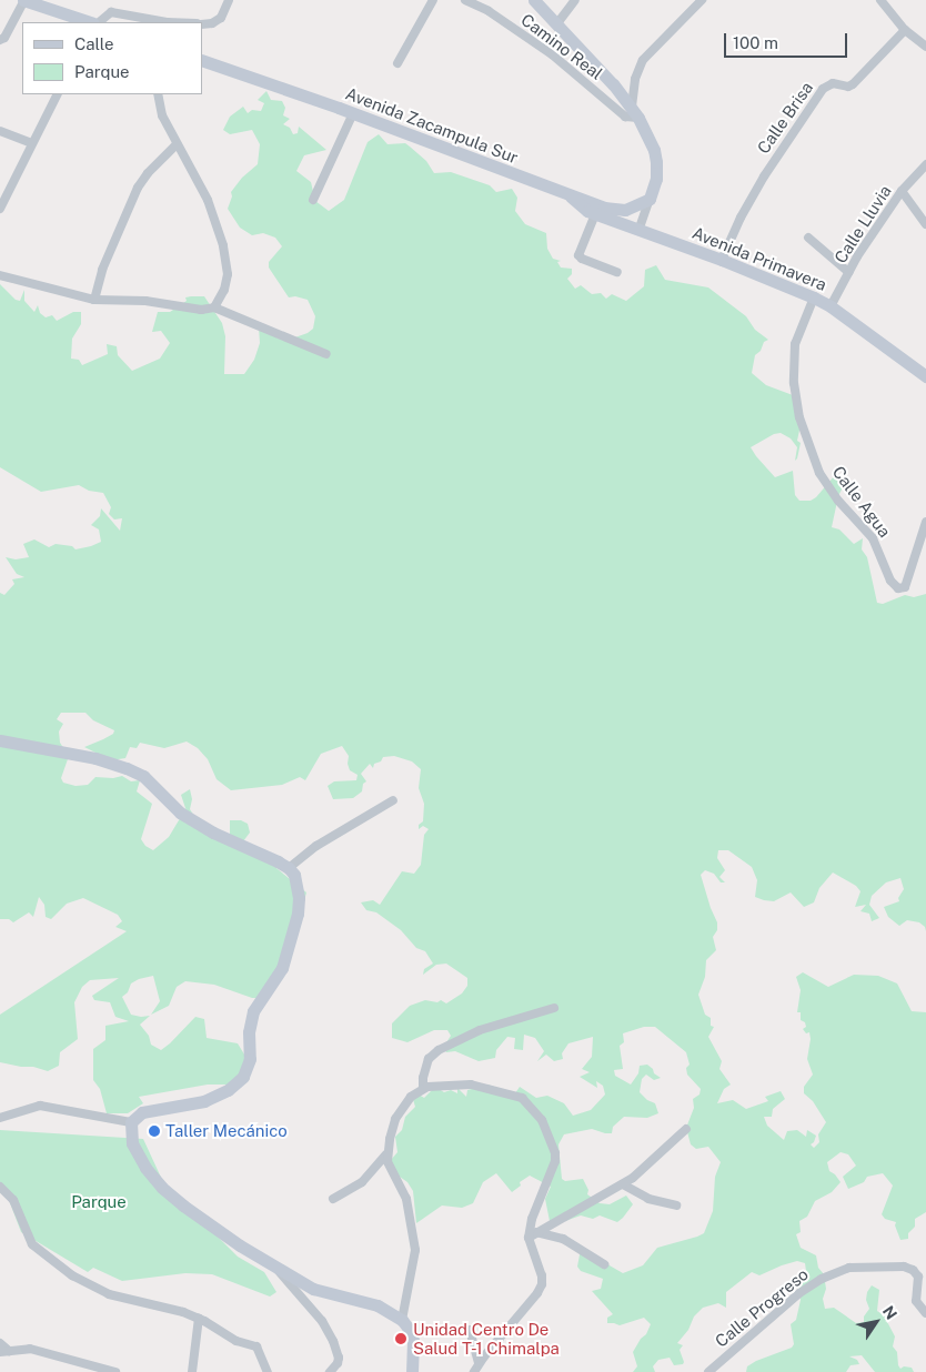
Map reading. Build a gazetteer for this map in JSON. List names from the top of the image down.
{
  "streets": {
    "main road": ["Avenida Zacampula Sur", "Avenida Primavera"],
    "street": [
      "Camino Real",
      "Calle Brisa",
      "Calle Lluvia",
      "Calle Agua",
      "Calle Progreso"
    ]
  },
  "crossings": [
    ["Calle Brisa", "Avenida Primavera"],
    ["Avenida Zacampula Sur", "Avenida Primavera"],
    ["Calle Lluvia", "Avenida Primavera"],
    ["Avenida Primavera", "Calle Agua"]
  ],
  "parks": ["Parque"],
  "places": ["Taller Mecánico", "Unidad Centro De Salud T-1 Chimalpa"],
  "legend": ["Calle", "Parque"],
  "scale_bar": "100 m",
  "north": "top right"
}
